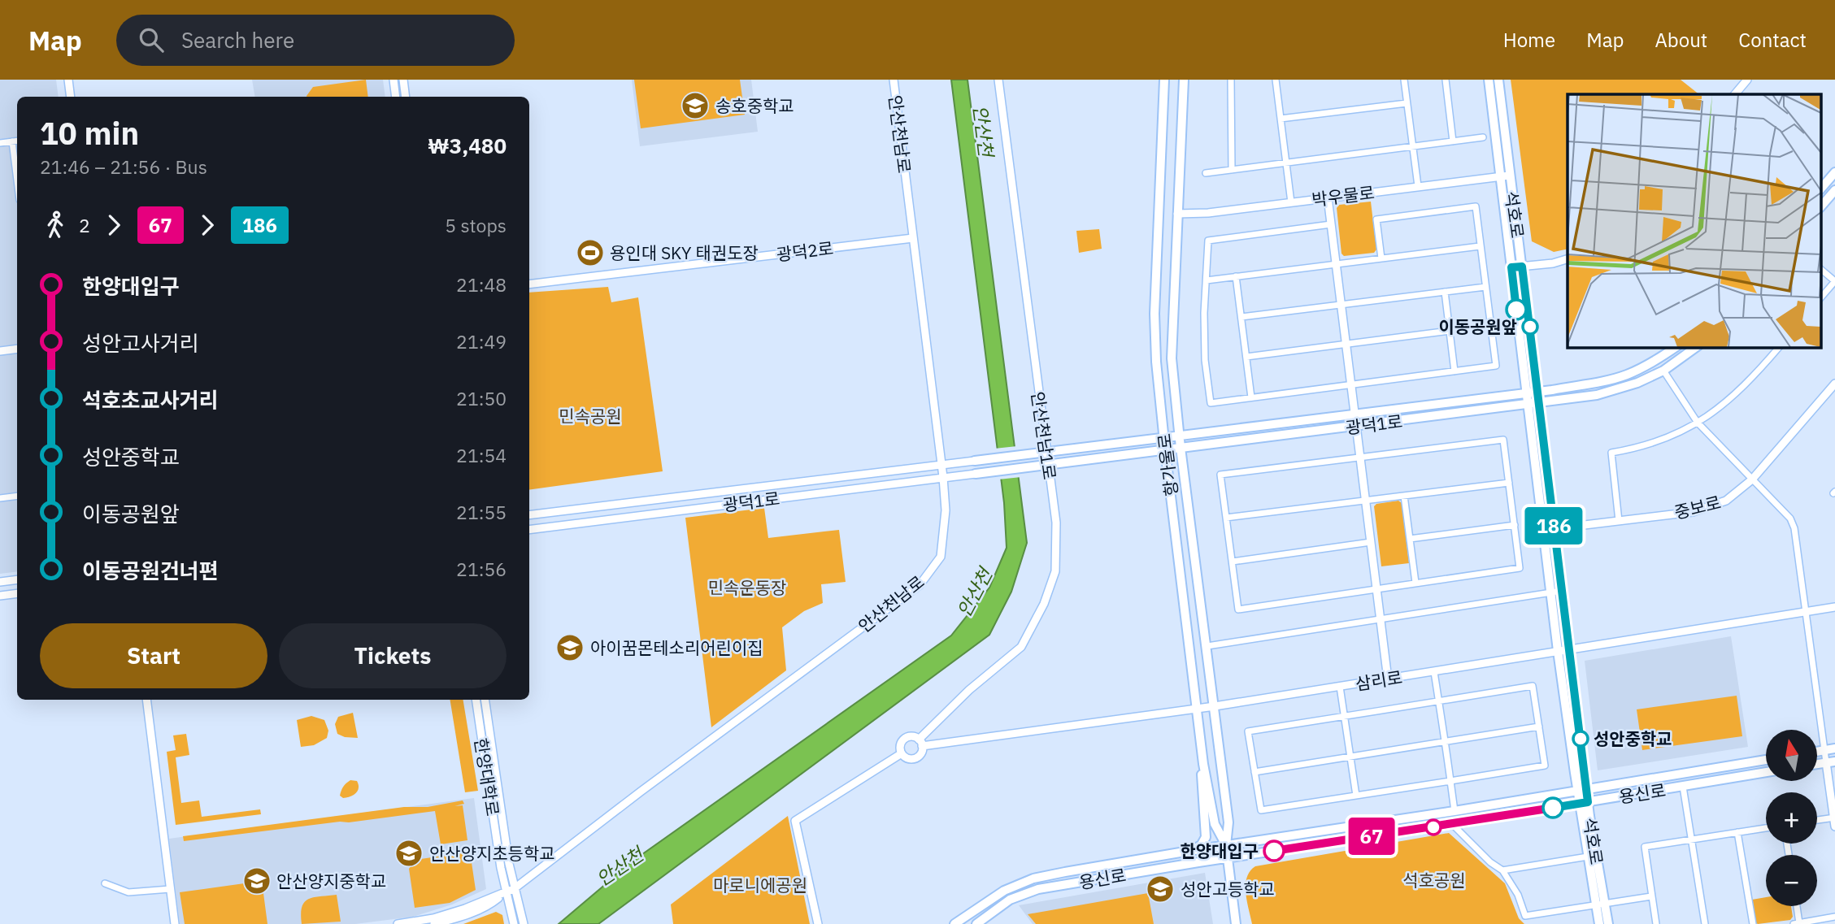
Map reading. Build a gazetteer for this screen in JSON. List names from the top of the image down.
{
  "streets": {
    "main road": [
      "석호로",
      "광덕1로",
      "항가울로",
      "용신로"
    ],
    "street": [
      "안산천남로",
      "박우물로",
      "광덕2로",
      "안산천남1로",
      "중보로",
      "삼리로",
      "한양대학로"
    ]
  },
  "crossings": [
    ["안산천남로", "광덕2로"],
    ["안산천남로", "광덕1로"],
    ["안산천남로", "한양대학로"],
    ["박우물로", "석호로"],
    ["박우물로", "항가울로"],
    ["석호로", "광덕1로"],
    ["석호로", "중보로"],
    ["석호로", "삼리로"],
    ["석호로", "용신로"],
    ["광덕1로", "안산천남1로"],
    ["광덕1로", "항가울로"],
    ["안산천남1로", "삼리로"],
    ["항가울로", "삼리로"],
    ["항가울로", "용신로"]
  ],
  "water": ["안산천"],
  "parks": [
    "민속공원",
    "민속운동장",
    "석호공원",
    "마로니에공원"
  ],
  "places": {
    "school or university": [
      "송호중학교",
      "아이꿈몬테소리어린이집",
      "안산양지초등학교",
      "안산양지중학교",
      "성안고등학교"
    ],
    "sports": ["용인대 SKY 태권도장"],
    "other": ["이동공원앞", "성안중학교", "한양대입구"]
  },
  "lines": ["bus line 186", "bus line 67"],
  "north": "top",
  "page": {
    "header": "Map",
    "search": "Search here",
    "nav": [
      "Home",
      "Map",
      "About",
      "Contact"
    ],
    "on_map": ["67", "186"],
    "heading": ["10 min", "21:46 – 21:56 · Bus", "₩3,480"],
    "legs": [
      "2",
      "67",
      "186",
      "5 stops"
    ],
    "list": [
      {
        "name": "한양대입구",
        "value": "21:48"
      },
      {
        "name": "성안고사거리",
        "value": "21:49"
      },
      {
        "name": "석호초교사거리",
        "value": "21:50"
      },
      {
        "name": "성안중학교",
        "value": "21:54"
      },
      {
        "name": "이동공원앞",
        "value": "21:55"
      },
      {
        "name": "이동공원건너편",
        "value": "21:56"
      }
    ],
    "buttons": ["Start", "Tickets"],
    "map_buttons": ["+", "−"]
  }
}
